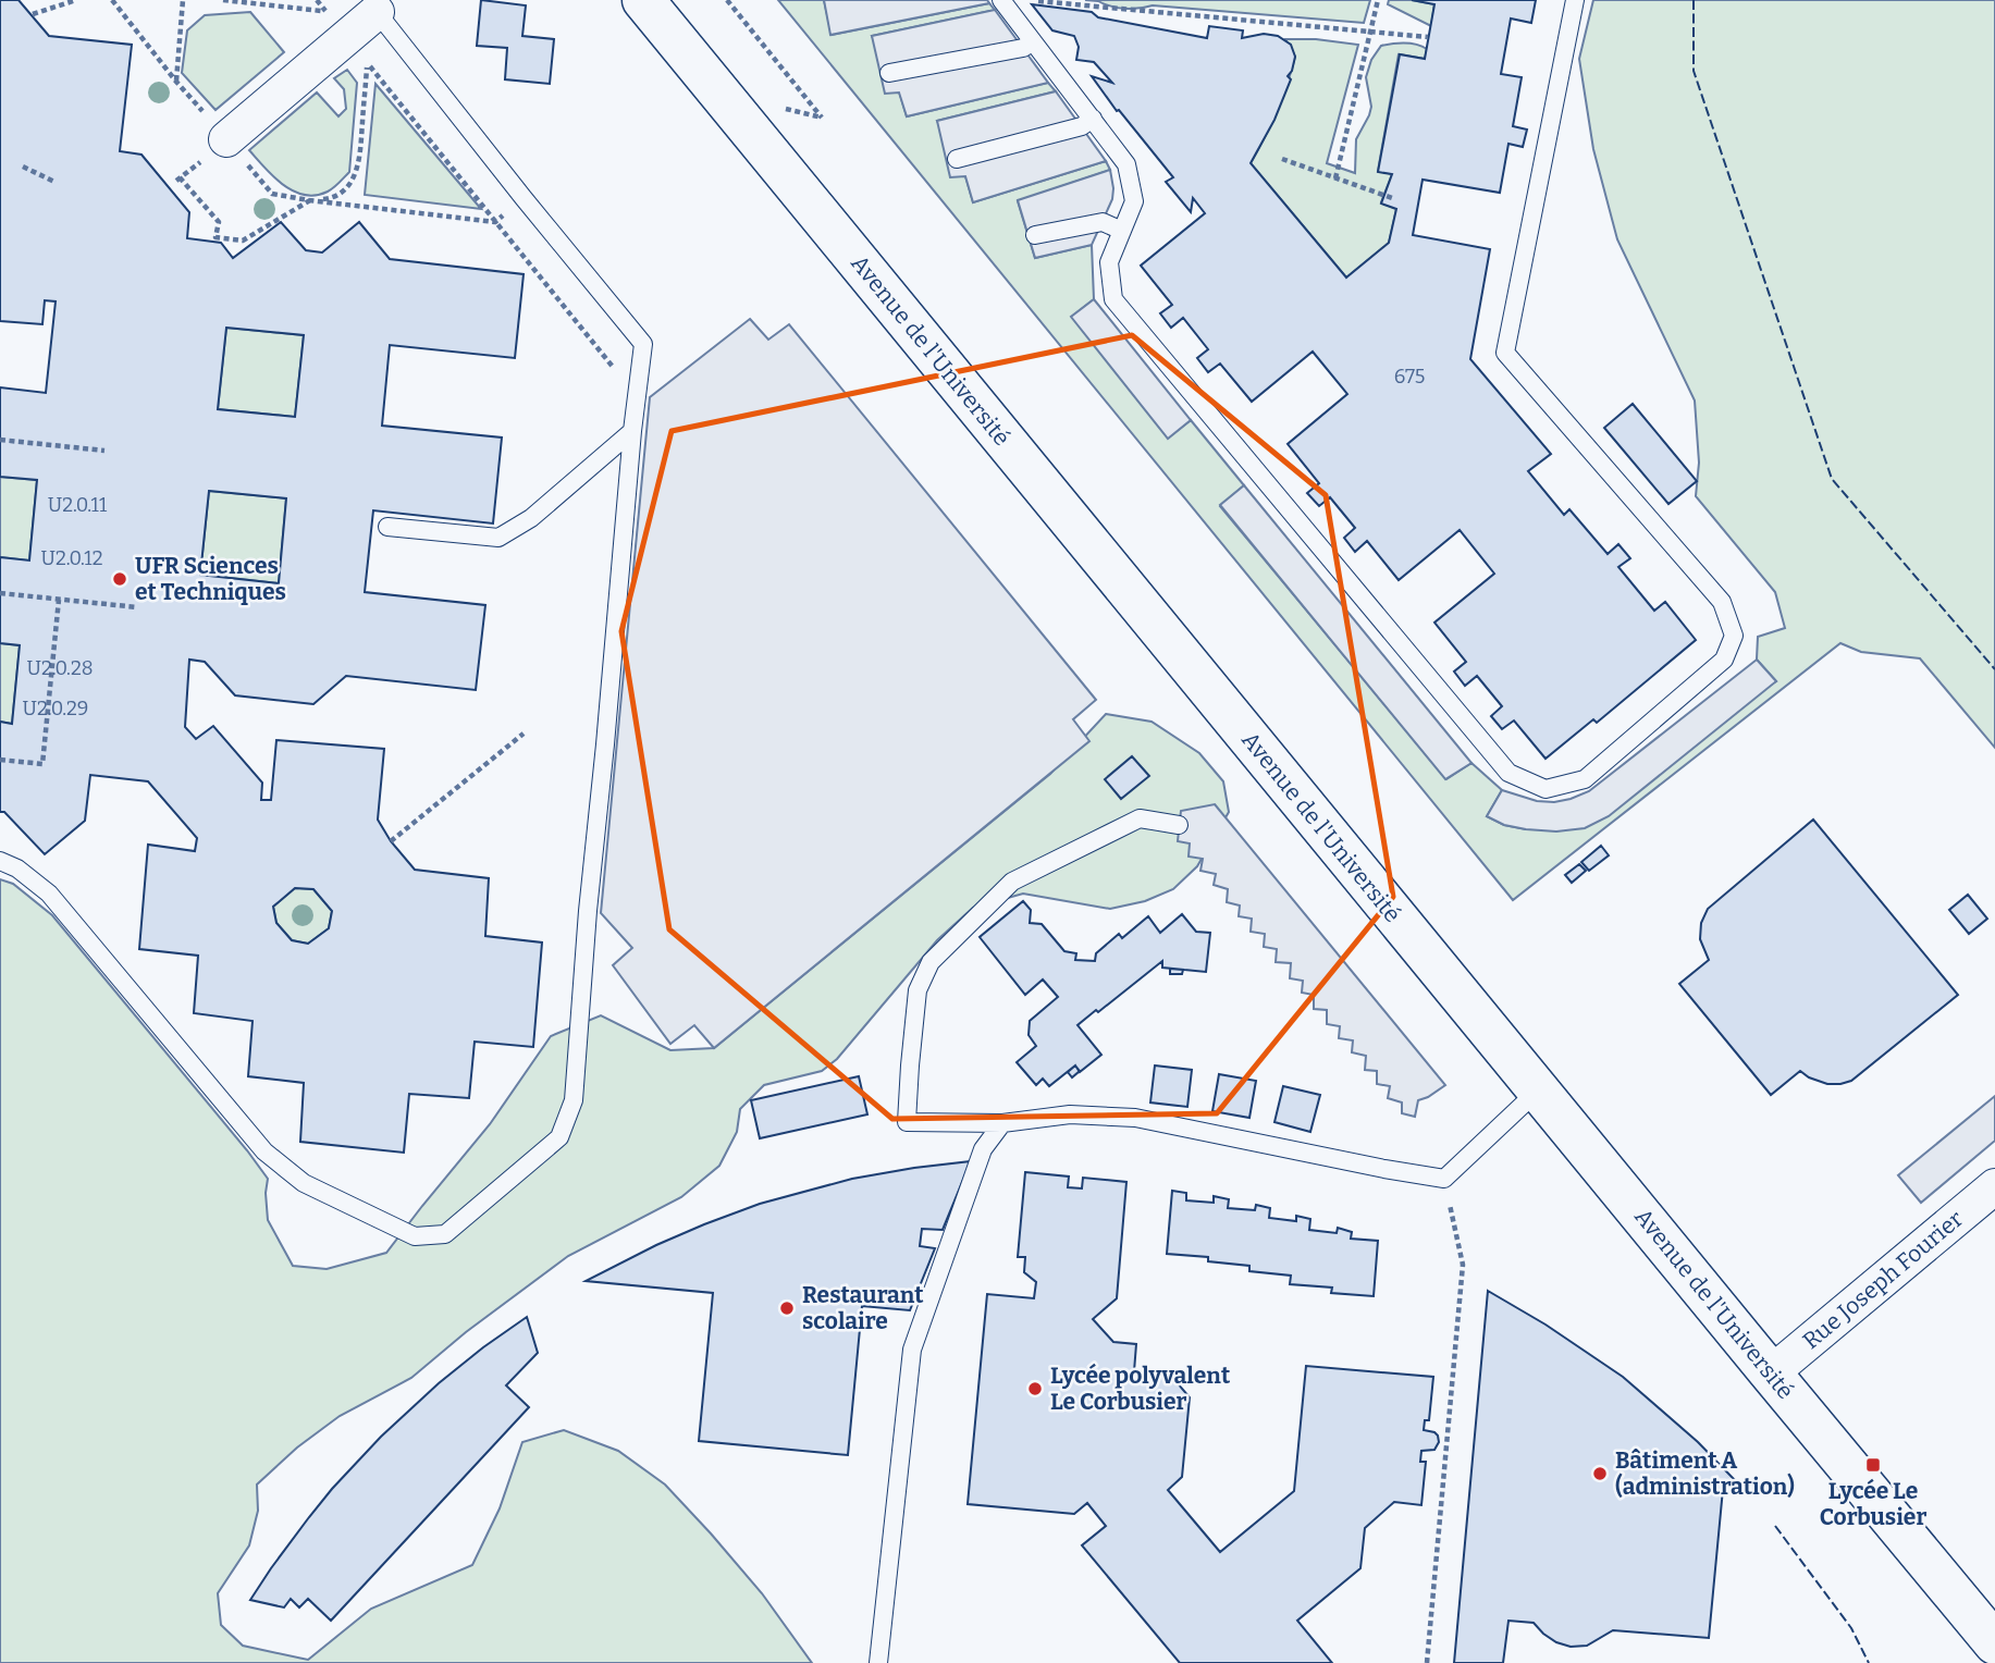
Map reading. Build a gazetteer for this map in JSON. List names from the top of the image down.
{
  "streets": {
    "street": ["Avenue de l'Université", "Rue Joseph Fourier"]
  },
  "crossings": [
    ["Avenue de l'Université", "Rue Joseph Fourier"]
  ],
  "places": {
    "other": [
      "UFR Sciences et Techniques",
      "Restaurant scolaire",
      "Lycée polyvalent Le Corbusier",
      "Bâtiment A (administration)"
    ],
    "transit": ["Lycée Le Corbusier"]
  },
  "house_numbers": [
    "675",
    "U2.0.11",
    "U2.0.12",
    "U2.0.28",
    "U2.0.29"
  ]
}
